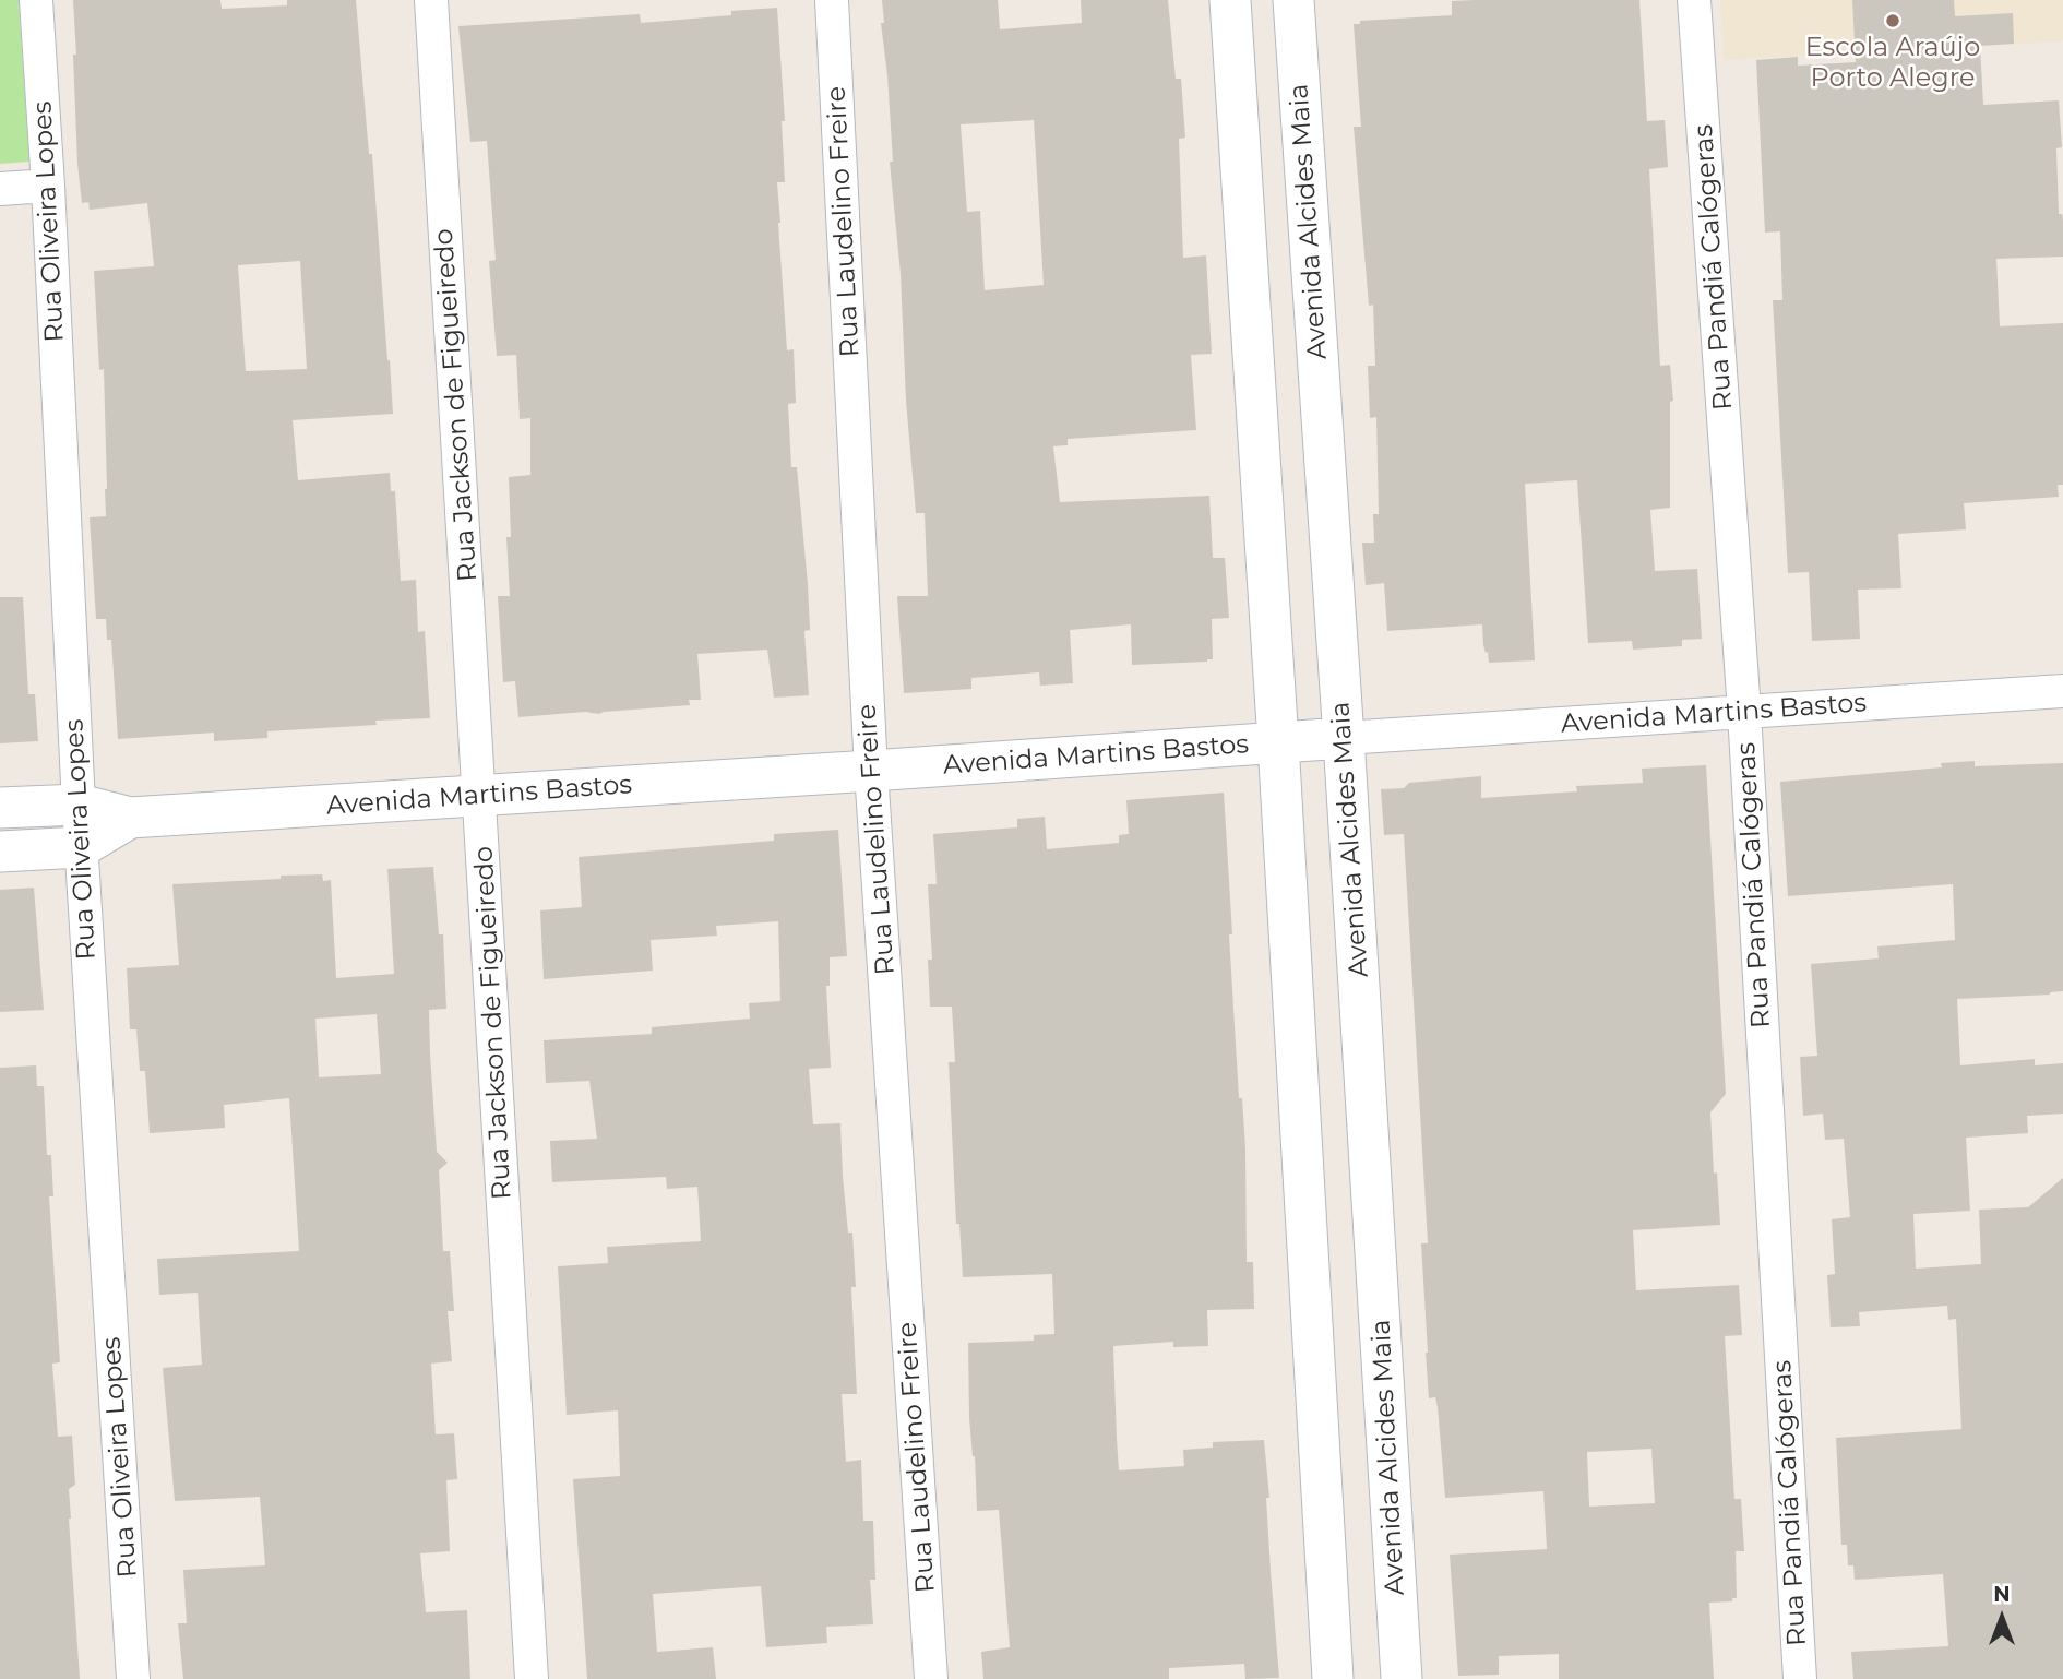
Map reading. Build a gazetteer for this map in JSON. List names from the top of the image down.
{
  "streets": {
    "street": [
      "Rua Oliveira Lopes",
      "Rua Laudelino Freire",
      "Avenida Alcides Maia",
      "Rua Pandiá Calógeras",
      "Rua Jackson de Figueiredo",
      "Avenida Martins Bastos"
    ]
  },
  "crossings": [
    ["Rua Oliveira Lopes", "Avenida Martins Bastos"],
    ["Rua Laudelino Freire", "Avenida Martins Bastos"],
    ["Avenida Alcides Maia", "Avenida Martins Bastos"],
    ["Rua Pandiá Calógeras", "Avenida Martins Bastos"],
    ["Rua Jackson de Figueiredo", "Avenida Martins Bastos"]
  ],
  "places": ["Escola Araújo Porto Alegre"],
  "north": "top"
}
